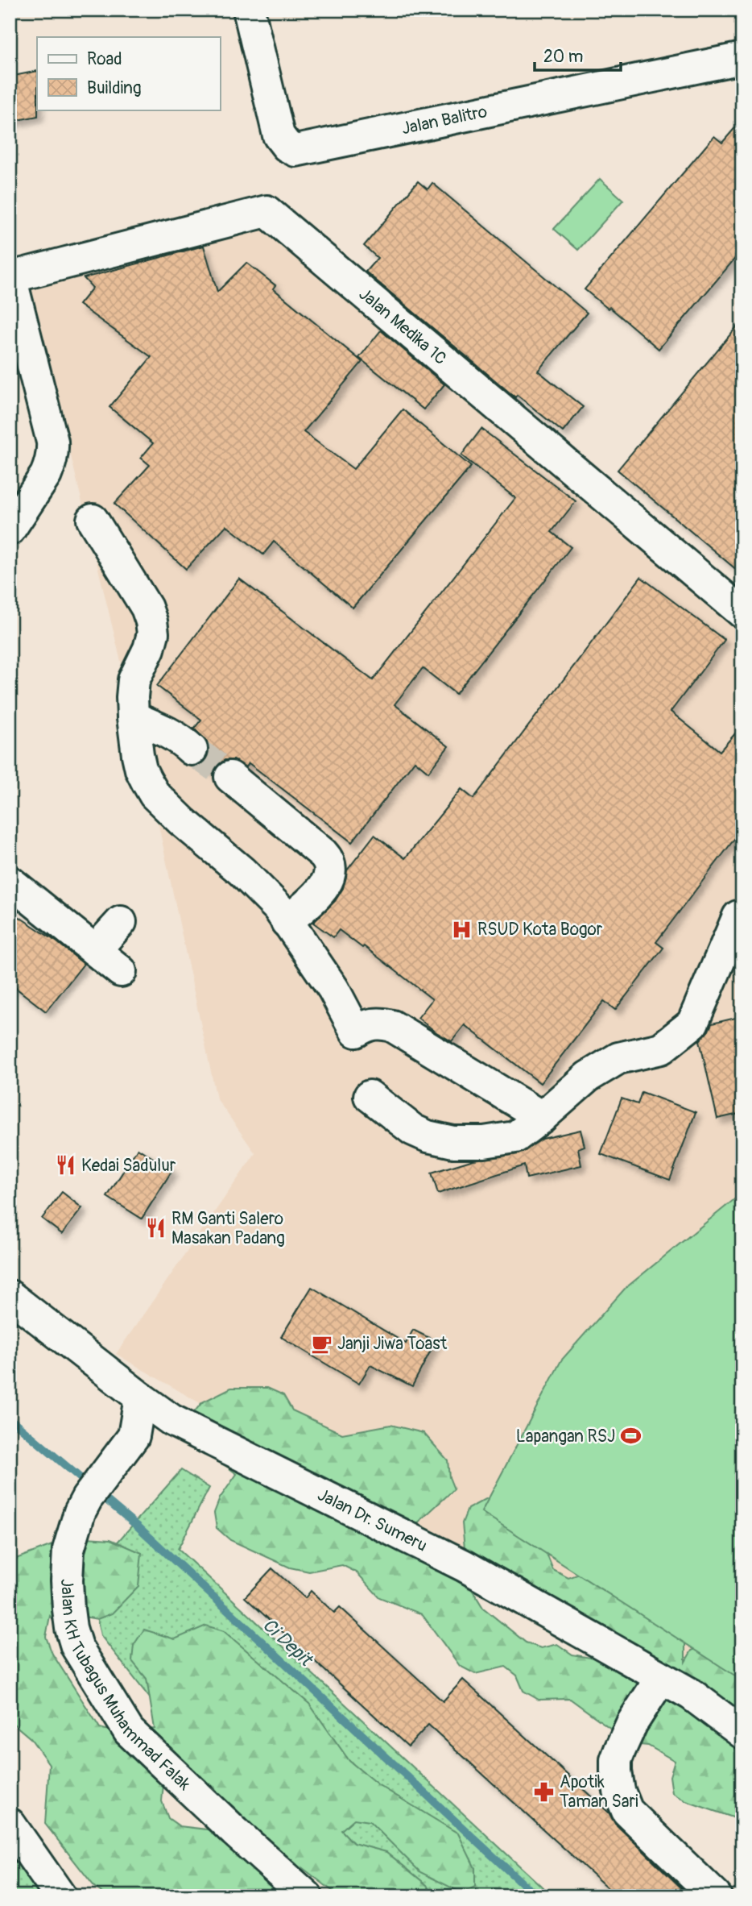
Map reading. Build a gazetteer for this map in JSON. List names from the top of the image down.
{
  "streets": {
    "main road": [
      "Jalan Balitro",
      "Jalan Medika 1C",
      "Jalan Dr. Sumeru",
      "Jalan KH Tubagus Muhammad Falak"
    ]
  },
  "crossings": [
    ["Jalan Dr. Sumeru", "Jalan KH Tubagus Muhammad Falak"]
  ],
  "water": ["Ci Depit"],
  "places": {
    "hospital": ["RSUD Kota Bogor"],
    "restaurant": ["Kedai Sadulur", "RM Ganti Salero Masakan Padang"],
    "cafe": ["Janji Jiwa Toast"],
    "sports": ["Lapangan RSJ"],
    "pharmacy": ["Apotik Taman Sari"]
  },
  "legend": ["Road", "Building"],
  "scale_bar": "20 m"
}
